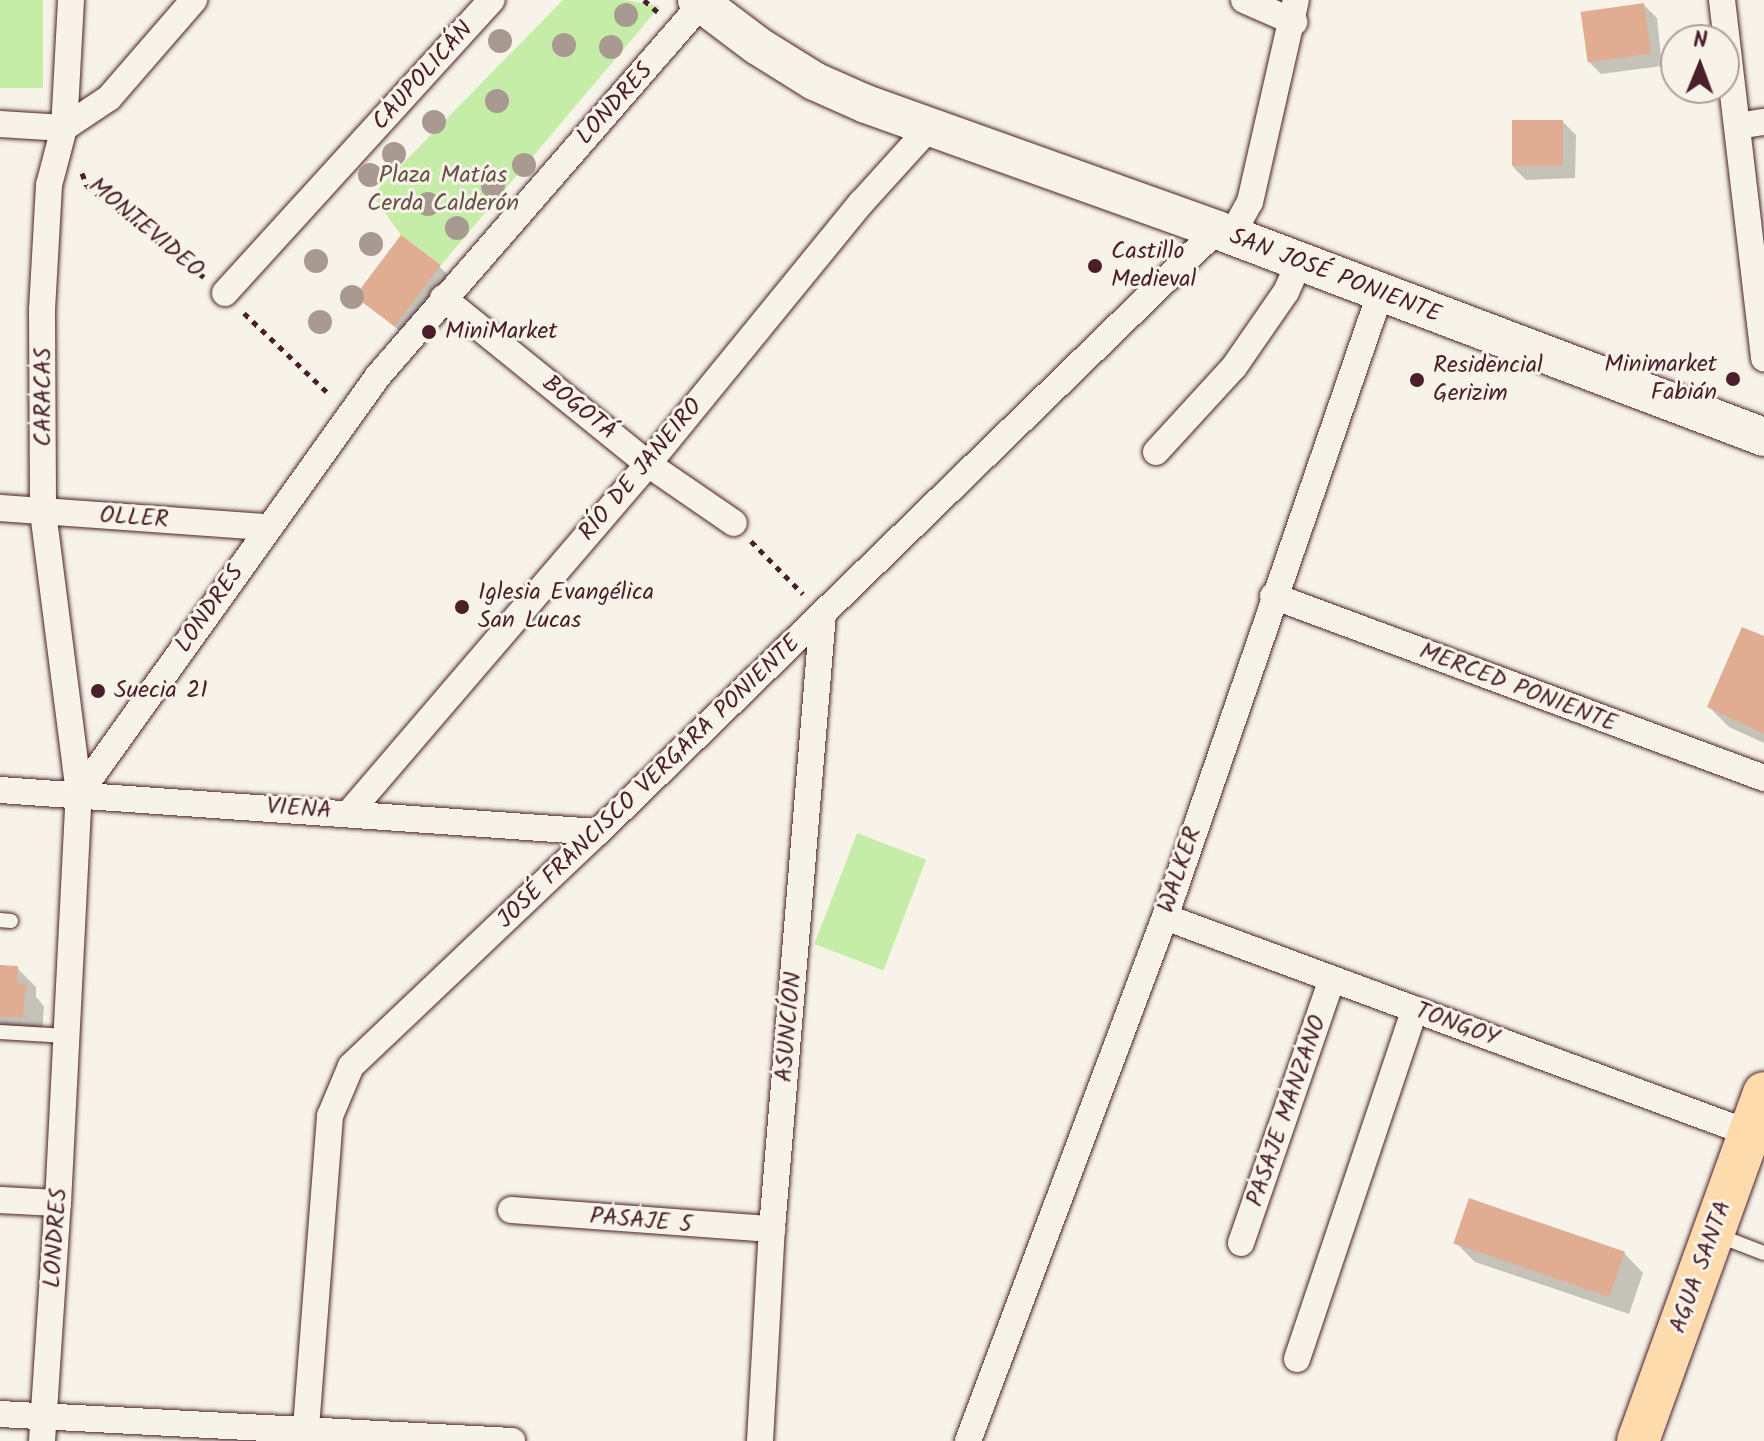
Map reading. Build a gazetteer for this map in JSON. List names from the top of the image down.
{
  "streets": {
    "main road": ["AGUA SANTA"],
    "street": [
      "CAUPOLICÁN",
      "LONDRES",
      "SAN JOSÉ PONIENTE",
      "CARACAS",
      "BOGOTÁ",
      "RÍO DE JANEIRO",
      "OLLER",
      "MERCED PONIENTE",
      "JOSÉ FRANCISCO VERGARA PONIENTE",
      "VIENA",
      "WALKER",
      "TONGOY",
      "ASUNCÍON",
      "PASAJE MANZANO",
      "PASAJE 5"
    ],
    "path": ["MONTEVIDEO"]
  },
  "crossings": [
    ["CAUPOLICÁN", "MONTEVIDEO"],
    ["LONDRES", "SAN JOSÉ PONIENTE"],
    ["LONDRES", "CARACAS"],
    ["LONDRES", "BOGOTÁ"],
    ["LONDRES", "OLLER"],
    ["LONDRES", "VIENA"],
    ["MONTEVIDEO", "CARACAS"],
    ["SAN JOSÉ PONIENTE", "RÍO DE JANEIRO"],
    ["SAN JOSÉ PONIENTE", "JOSÉ FRANCISCO VERGARA PONIENTE"],
    ["SAN JOSÉ PONIENTE", "WALKER"],
    ["CARACAS", "OLLER"],
    ["CARACAS", "VIENA"],
    ["BOGOTÁ", "RÍO DE JANEIRO"],
    ["RÍO DE JANEIRO", "VIENA"],
    ["MERCED PONIENTE", "WALKER"],
    ["JOSÉ FRANCISCO VERGARA PONIENTE", "VIENA"],
    ["JOSÉ FRANCISCO VERGARA PONIENTE", "ASUNCÍON"],
    ["WALKER", "TONGOY"],
    ["TONGOY", "PASAJE MANZANO"],
    ["TONGOY", "AGUA SANTA"],
    ["ASUNCÍON", "PASAJE 5"]
  ],
  "parks": ["Plaza Matías Cerda Calderón"],
  "places": [
    "Castillo Medieval",
    "MiniMarket",
    "Minimarket Fabián",
    "Residencial Gerizim",
    "Iglesia Evangélica San Lucas",
    "Suecia 21"
  ],
  "north": "top"
}
